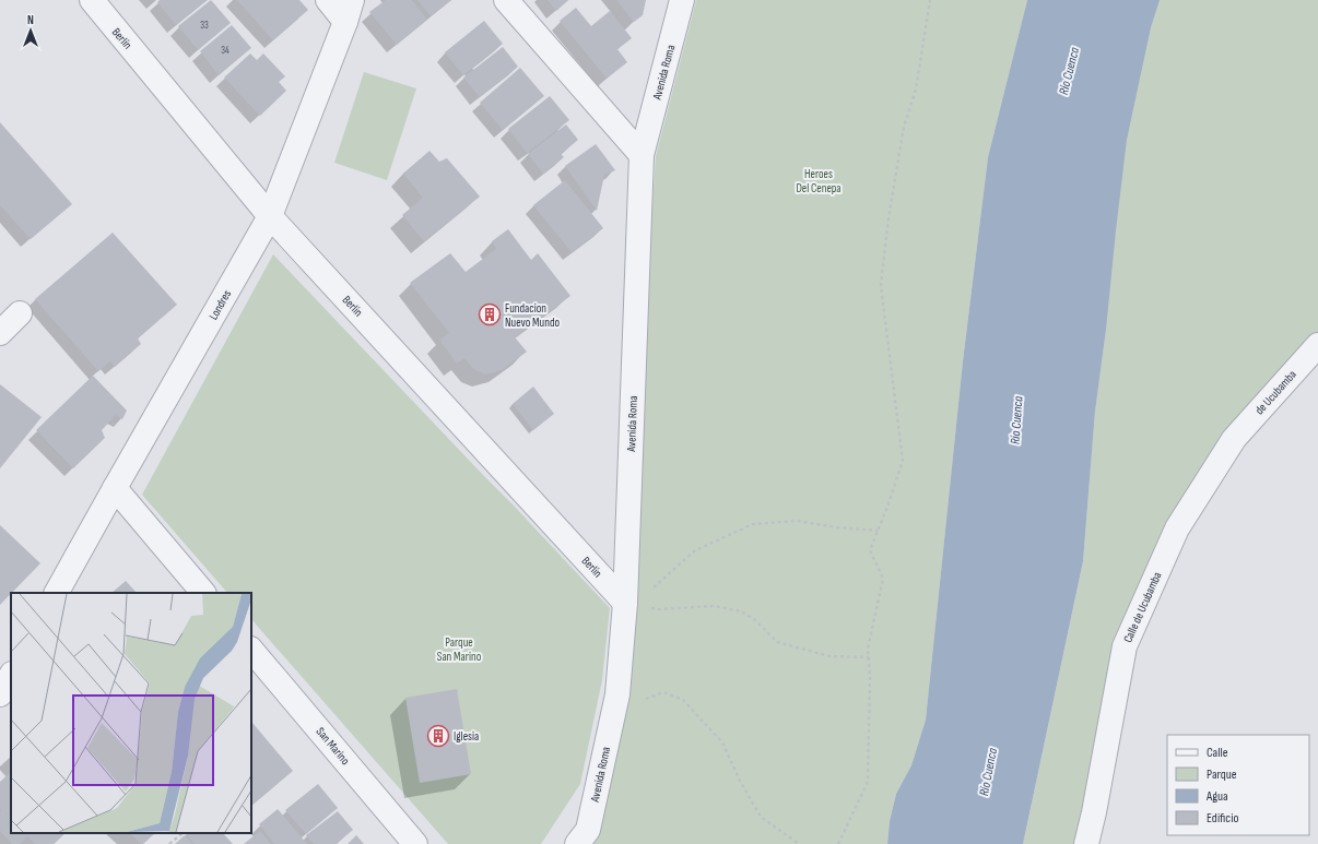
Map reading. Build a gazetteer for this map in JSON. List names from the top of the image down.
{
  "streets": {
    "street": [
      "Berlín",
      "Avenida Roma",
      "Londres",
      "de Ucubamba",
      "Calle de Ucubamba",
      "San Marino"
    ]
  },
  "crossings": [
    ["Berlín", "Avenida Roma"],
    ["Berlín", "Londres"],
    ["de Ucubamba", "Calle de Ucubamba"]
  ],
  "water": ["Río Cuenca"],
  "parks": ["Heroes Del Cenepa", "Parque San Marino"],
  "places": {
    "building": ["Fundacion Nuevo Mundo", "Iglesia"]
  },
  "house_numbers": ["33", "34"],
  "legend": [
    "Calle",
    "Parque",
    "Agua",
    "Edificio"
  ],
  "north": "top"
}
